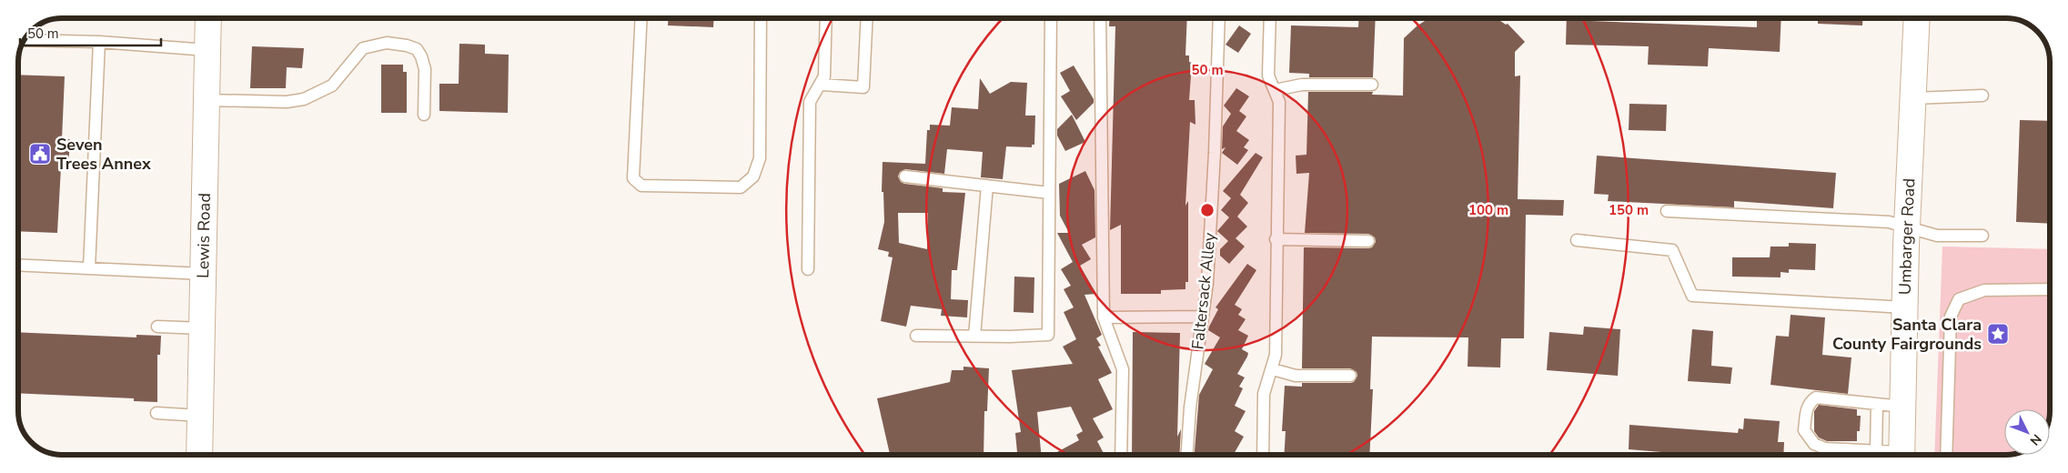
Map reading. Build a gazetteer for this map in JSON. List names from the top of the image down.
{
  "streets": {
    "street": ["Lewis Road", "Umbarger Road"],
    "lane": ["Faltersack Alley"]
  },
  "places": {
    "public building": ["Seven Trees Annex"],
    "place": ["Santa Clara County Fairgrounds"]
  },
  "scale_bar": "50 m",
  "north": "bottom right",
  "rings": ["50 m", "100 m", "150 m"]
}
